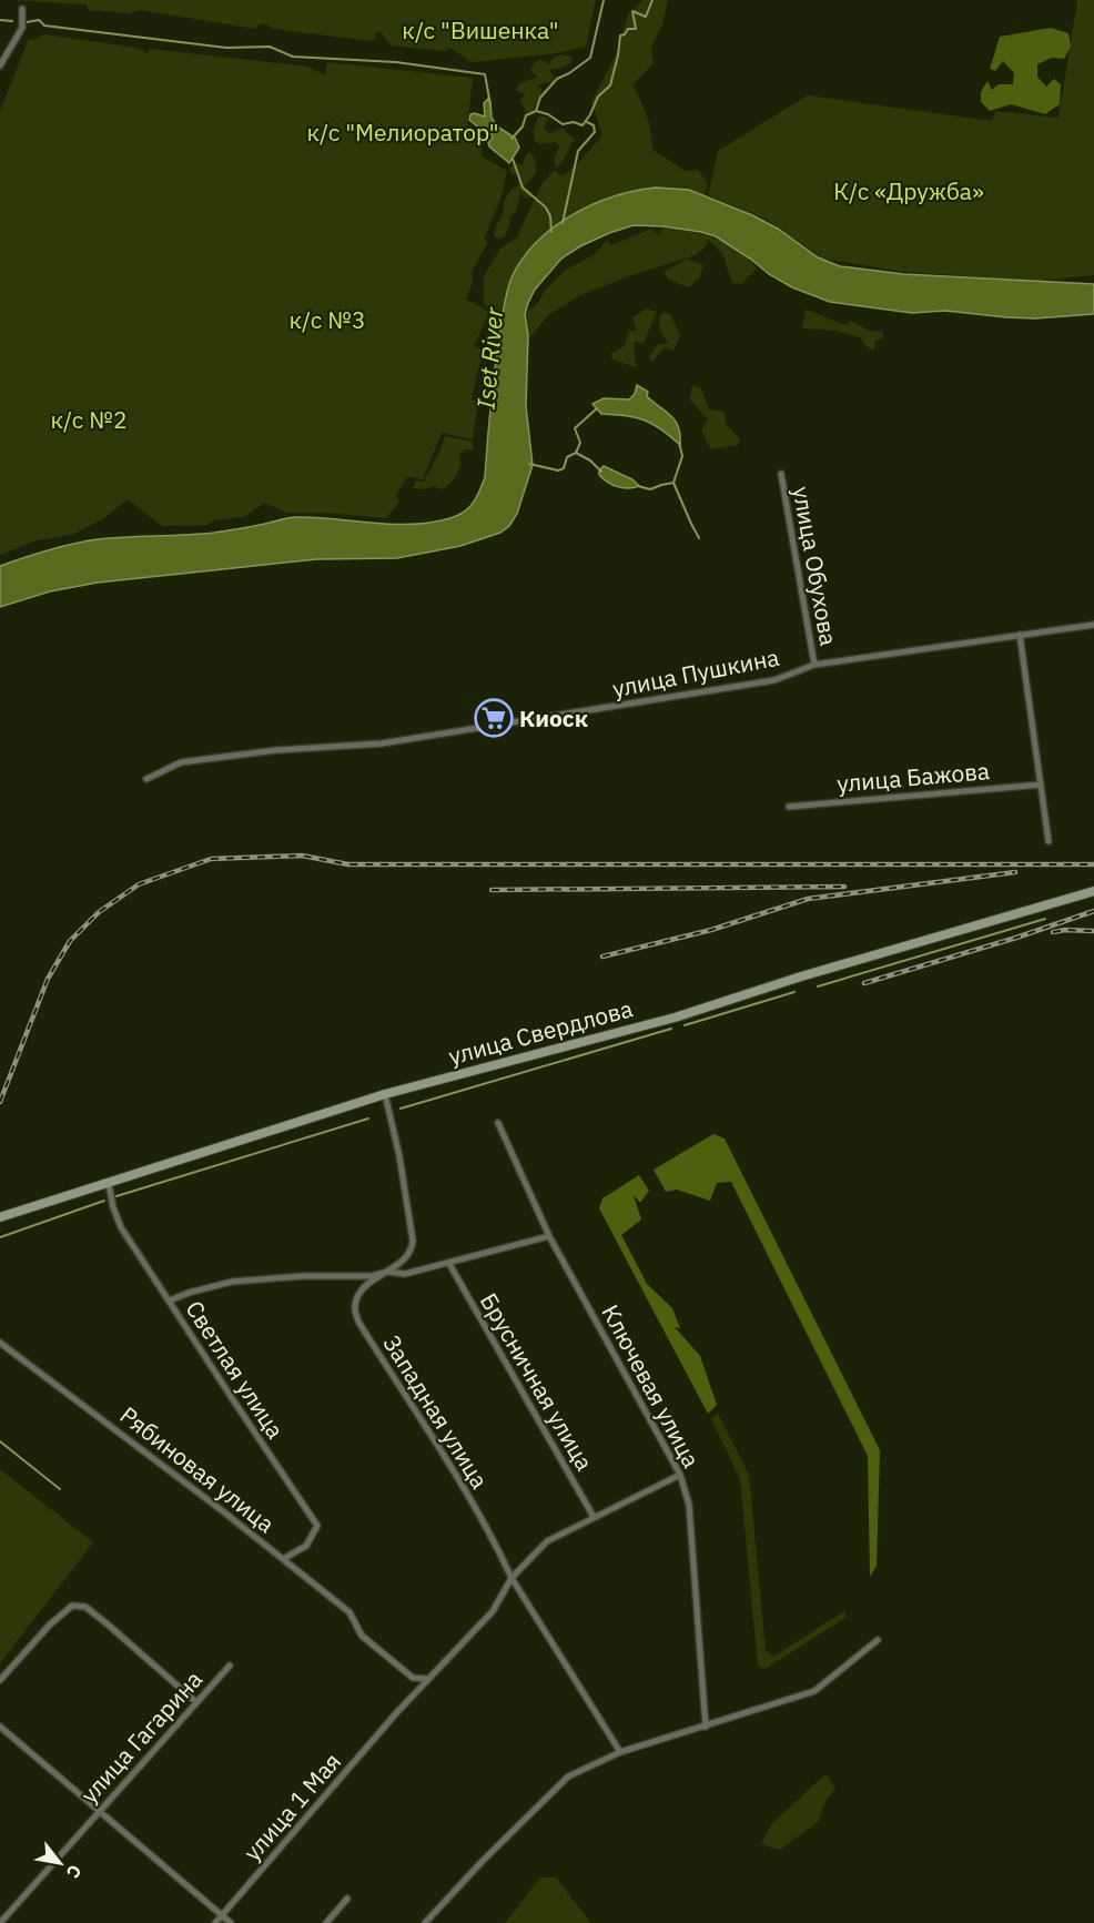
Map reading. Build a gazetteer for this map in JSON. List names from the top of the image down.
{
  "streets": {
    "main road": ["улица Свердлова"],
    "street": [
      "улица Обухова",
      "улица Пушкина",
      "улица Бажова",
      "Светлая улица",
      "Брусничная улица",
      "Ключевая улица",
      "Западная улица",
      "Рябиновая улица",
      "улица Гагарина",
      "улица 1 Мая"
    ]
  },
  "crossings": [
    ["улица Обухова", "улица Пушкина"],
    ["улица Свердлова", "Светлая улица"],
    ["улица Свердлова", "Западная улица"],
    ["Светлая улица", "Рябиновая улица"],
    ["Брусничная улица", "улица 1 Мая"],
    ["Ключевая улица", "улица 1 Мая"],
    ["Западная улица", "улица 1 Мая"],
    ["Рябиновая улица", "улица 1 Мая"]
  ],
  "water": ["Iset River"],
  "parks": [
    "к/с \"Вишенка\"",
    "к/с \"Мелиоратор\"",
    "К/с «Дружба»",
    "к/с №3",
    "к/с №2"
  ],
  "places": {
    "supermarket": ["Киоск"]
  },
  "north": "bottom right"
}
